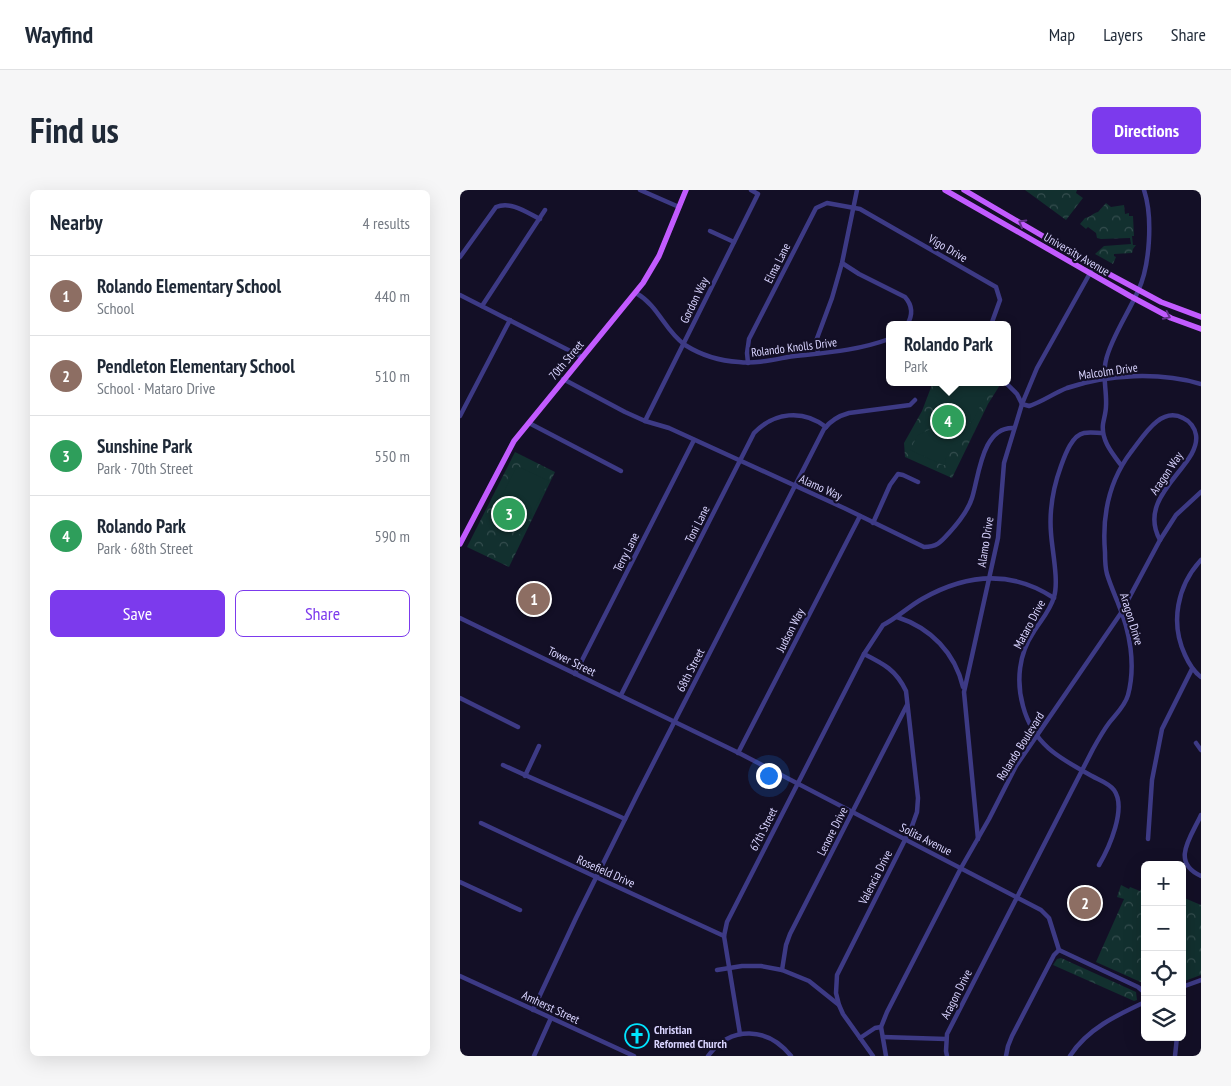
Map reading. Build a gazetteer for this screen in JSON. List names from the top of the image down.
{
  "streets": {
    "main road": ["University Avenue", "70th Street"],
    "street": [
      "Vigo Drive",
      "Elma Lane",
      "Gordon Way",
      "Rolando Knolls Drive",
      "Malcolm Drive",
      "Aragon Way",
      "Alamo Way",
      "Toni Lane",
      "Alamo Drive",
      "Terry Lane",
      "Aragon Drive",
      "Mataro Drive",
      "Judson Way",
      "Tower Street",
      "68th Street",
      "Rolando Boulevard",
      "67th Street",
      "Lenore Drive",
      "Solita Avenue",
      "Rosefield Drive",
      "Valencia Drive",
      "Amherst Street"
    ]
  },
  "crossings": [
    ["Vigo Drive", "Elma Lane"],
    ["University Avenue", "Alamo Drive"],
    ["Elma Lane", "Rolando Knolls Drive"],
    ["Gordon Way", "Rolando Knolls Drive"],
    ["Gordon Way", "Alamo Way"],
    ["Rolando Knolls Drive", "70th Street"],
    ["70th Street", "Alamo Way"],
    ["Malcolm Drive", "Alamo Drive"],
    ["Aragon Way", "Aragon Drive"],
    ["Aragon Way", "Rolando Boulevard"],
    ["Alamo Way", "Toni Lane"],
    ["Alamo Way", "Alamo Drive"],
    ["Alamo Way", "Terry Lane"],
    ["Alamo Way", "Judson Way"],
    ["Alamo Way", "68th Street"],
    ["Toni Lane", "Tower Street"],
    ["Toni Lane", "68th Street"],
    ["Alamo Drive", "Rolando Boulevard"],
    ["Alamo Drive", "67th Street"],
    ["Terry Lane", "Tower Street"],
    ["Aragon Drive", "Mataro Drive"],
    ["Aragon Drive", "Rolando Boulevard"],
    ["Aragon Drive", "Solita Avenue"],
    ["Mataro Drive", "Rolando Boulevard"],
    ["Mataro Drive", "67th Street"],
    ["Judson Way", "Solita Avenue"],
    ["Tower Street", "68th Street"],
    ["Tower Street", "Solita Avenue"],
    ["68th Street", "Solita Avenue"],
    ["68th Street", "Rosefield Drive"],
    ["68th Street", "Amherst Street"],
    ["Rolando Boulevard", "Solita Avenue"],
    ["67th Street", "Solita Avenue"],
    ["67th Street", "Rosefield Drive"],
    ["67th Street", "Valencia Drive"],
    ["Lenore Drive", "Solita Avenue"],
    ["Lenore Drive", "Valencia Drive"],
    ["Solita Avenue", "Valencia Drive"]
  ],
  "places": {
    "church": ["Christian Reformed Church"]
  },
  "page": {
    "header": "Wayfind",
    "nav": ["Map", "Layers", "Share"],
    "title": "Find us",
    "buttons": [
      "Directions",
      ["Save", "Share"]
    ],
    "heading": ["Nearby", "4 results"],
    "list": [
      {
        "mark": "1",
        "name": "Rolando Elementary School",
        "note": "School",
        "value": "440 m"
      },
      {
        "mark": "2",
        "name": "Pendleton Elementary School",
        "note": "School · Mataro Drive",
        "value": "510 m"
      },
      {
        "mark": "3",
        "name": "Sunshine Park",
        "note": "Park · 70th Street",
        "value": "550 m"
      },
      {
        "mark": "4",
        "name": "Rolando Park",
        "note": "Park · 68th Street",
        "value": "590 m"
      }
    ],
    "popup": ["Rolando Park", "Park"],
    "pins": [
      "4",
      "3",
      "1",
      "2"
    ],
    "map_buttons": ["+", "−"]
  }
}
